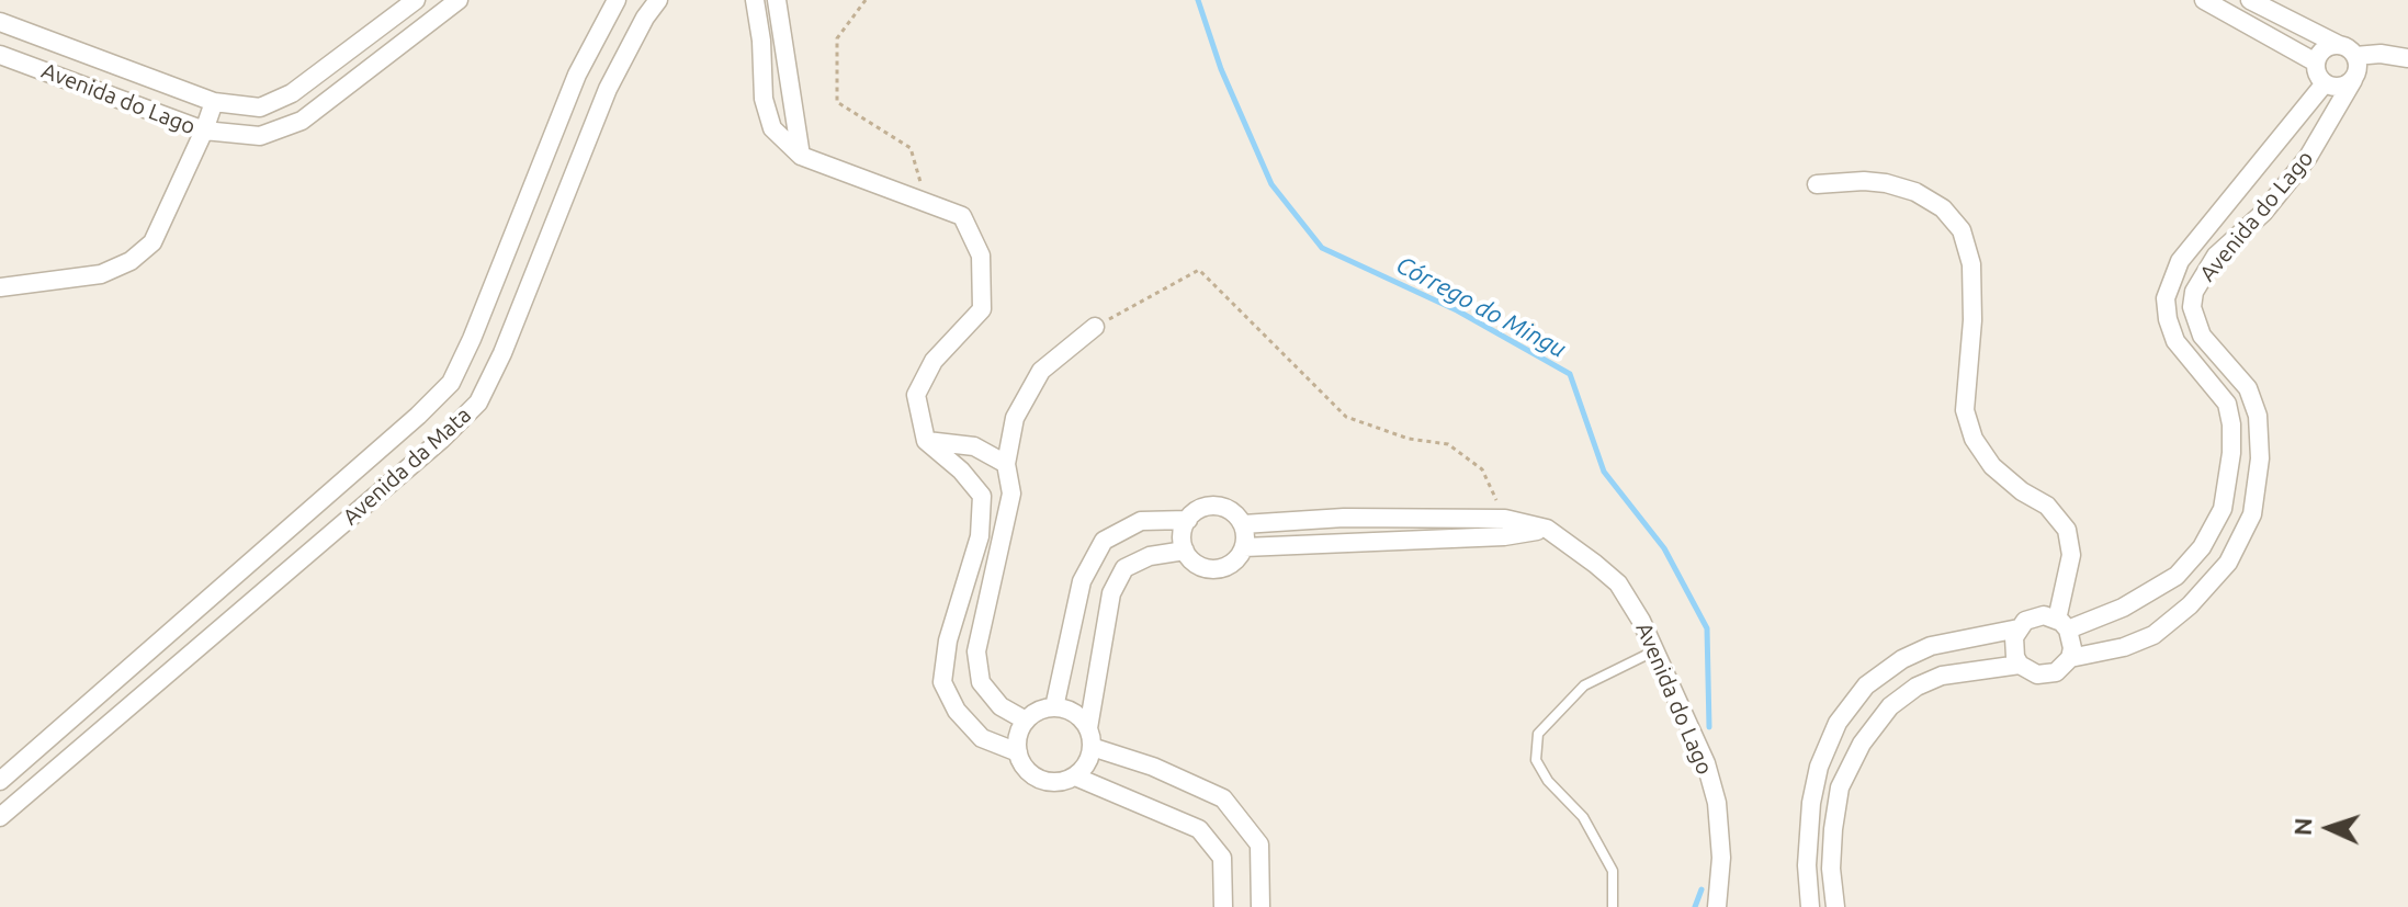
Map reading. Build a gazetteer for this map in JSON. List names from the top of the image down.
{
  "streets": {
    "street": ["Avenida do Lago", "Avenida da Mata"]
  },
  "water": ["Córrego do Mingu"],
  "north": "left"
}
